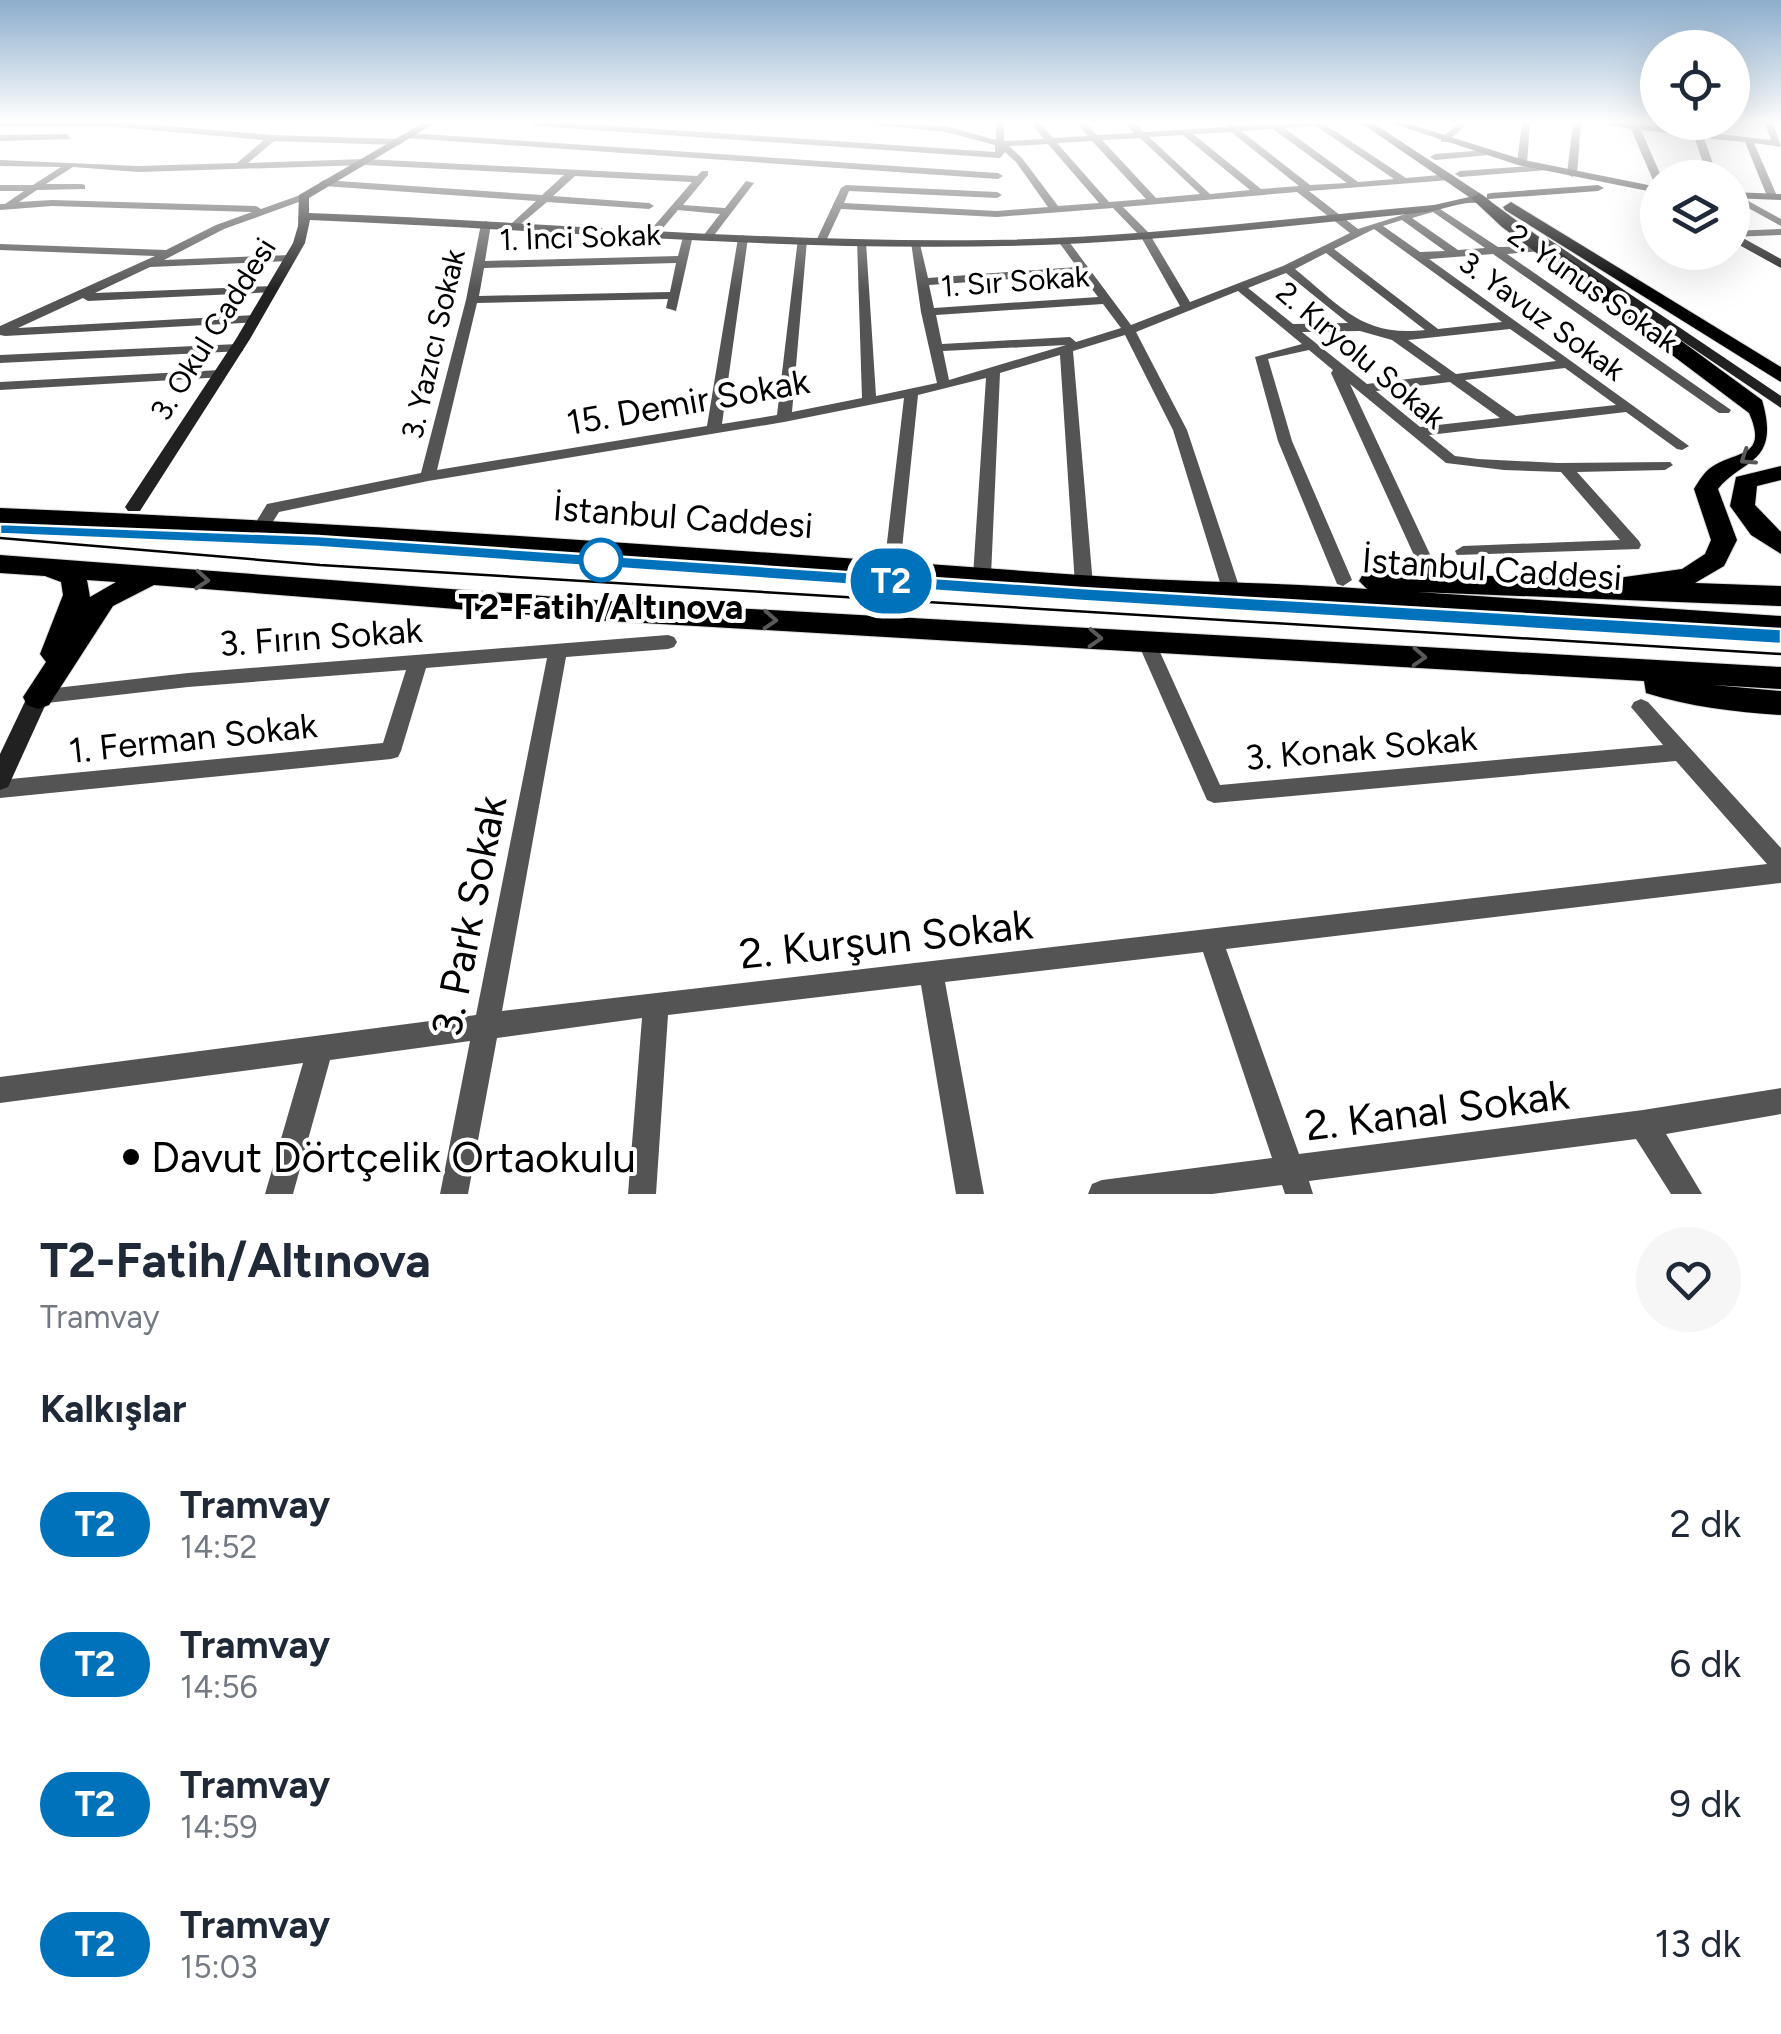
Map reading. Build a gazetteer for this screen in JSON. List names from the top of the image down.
{
  "streets": {
    "highway": ["İstanbul Caddesi"],
    "main road": ["3. Okul Caddesi"],
    "street": [
      "1. İnci Sokak",
      "1. Sır Sokak",
      "2. Yunus Sokak",
      "3. Yavuz Sokak",
      "3. Yazıcı Sokak",
      "2. Kıryolu Sokak",
      "15. Demir Sokak",
      "3. Fırın Sokak",
      "1. Ferman Sokak",
      "3. Konak Sokak",
      "3. Park Sokak",
      "2. Kurşun Sokak",
      "2. Kanal Sokak"
    ]
  },
  "crossings": [
    ["1. İnci Sokak", "3. Yazıcı Sokak"],
    ["2. Yunus Sokak", "15. Demir Sokak"],
    ["3. Yavuz Sokak", "15. Demir Sokak"],
    ["3. Okul Caddesi", "İstanbul Caddesi"],
    ["3. Yazıcı Sokak", "15. Demir Sokak"],
    ["2. Kıryolu Sokak", "15. Demir Sokak"],
    ["15. Demir Sokak", "İstanbul Caddesi"],
    ["3. Fırın Sokak", "1. Ferman Sokak"],
    ["3. Fırın Sokak", "3. Park Sokak"],
    ["3. Park Sokak", "2. Kurşun Sokak"]
  ],
  "places": ["T2-Fatih/Altınova", "Davut Dörtçelik Ortaokulu"],
  "lines": ["tram line T2"],
  "page": {
    "on_map": "T2",
    "heading": [
      ["T2-Fatih/Altınova", "Tramvay"],
      "Kalkışlar"
    ],
    "list": [
      {
        "mark": "T2",
        "name": "Tramvay",
        "note": "14:52",
        "value": "2 dk"
      },
      {
        "mark": "T2",
        "name": "Tramvay",
        "note": "14:56",
        "value": "6 dk"
      },
      {
        "mark": "T2",
        "name": "Tramvay",
        "note": "14:59",
        "value": "9 dk"
      },
      {
        "mark": "T2",
        "name": "Tramvay",
        "note": "15:03",
        "value": "13 dk"
      }
    ]
  }
}
